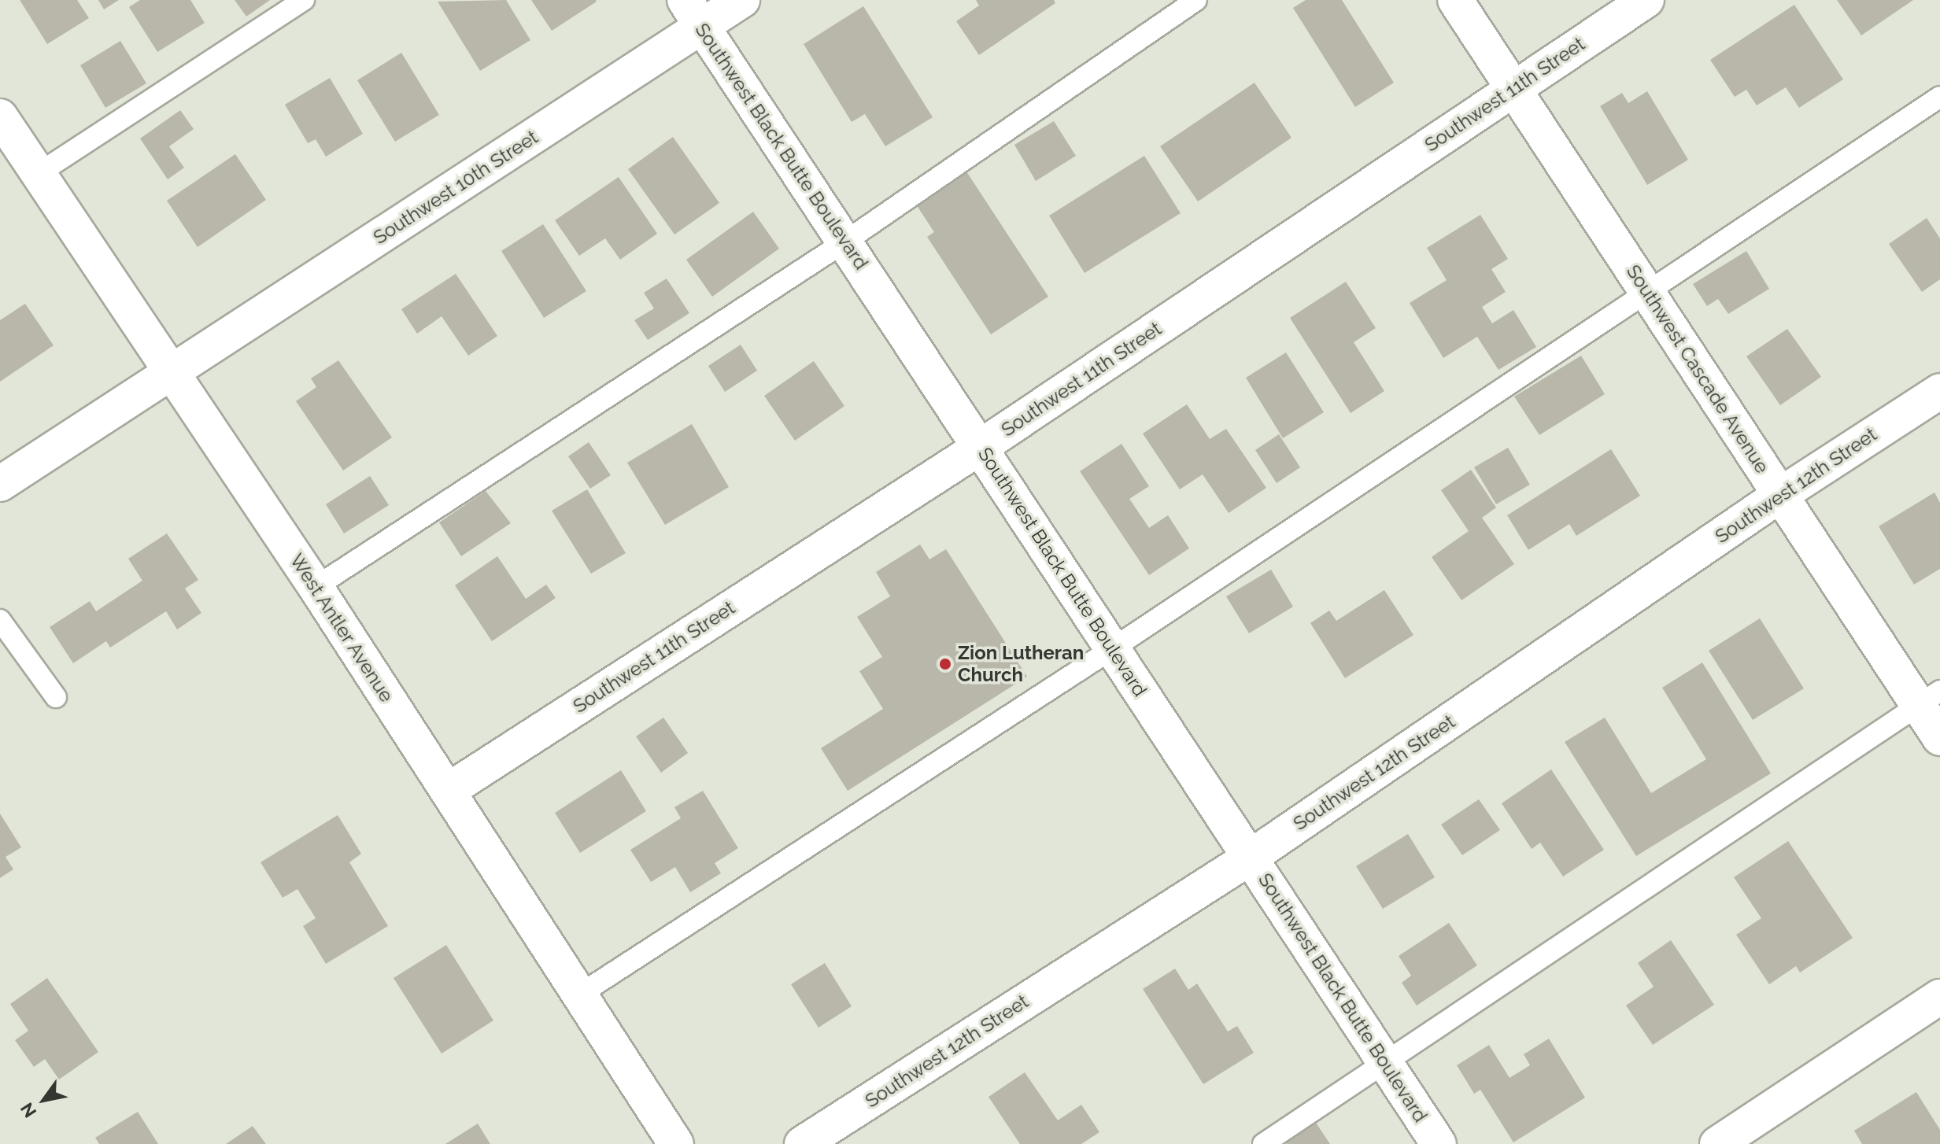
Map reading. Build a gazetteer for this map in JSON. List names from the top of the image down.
{
  "streets": {
    "street": [
      "Southwest 11th Street",
      "Southwest Black Butte Boulevard",
      "Southwest 10th Street",
      "Southwest Cascade Avenue",
      "Southwest 12th Street",
      "West Antler Avenue"
    ]
  },
  "crossings": [
    ["Southwest 11th Street", "Southwest Black Butte Boulevard"],
    ["Southwest 11th Street", "Southwest Cascade Avenue"],
    ["Southwest 11th Street", "West Antler Avenue"],
    ["Southwest Black Butte Boulevard", "Southwest 10th Street"],
    ["Southwest Black Butte Boulevard", "Southwest 12th Street"],
    ["Southwest 10th Street", "West Antler Avenue"],
    ["Southwest Cascade Avenue", "Southwest 12th Street"]
  ],
  "places": ["Zion Lutheran Church"],
  "north": "bottom left"
}
